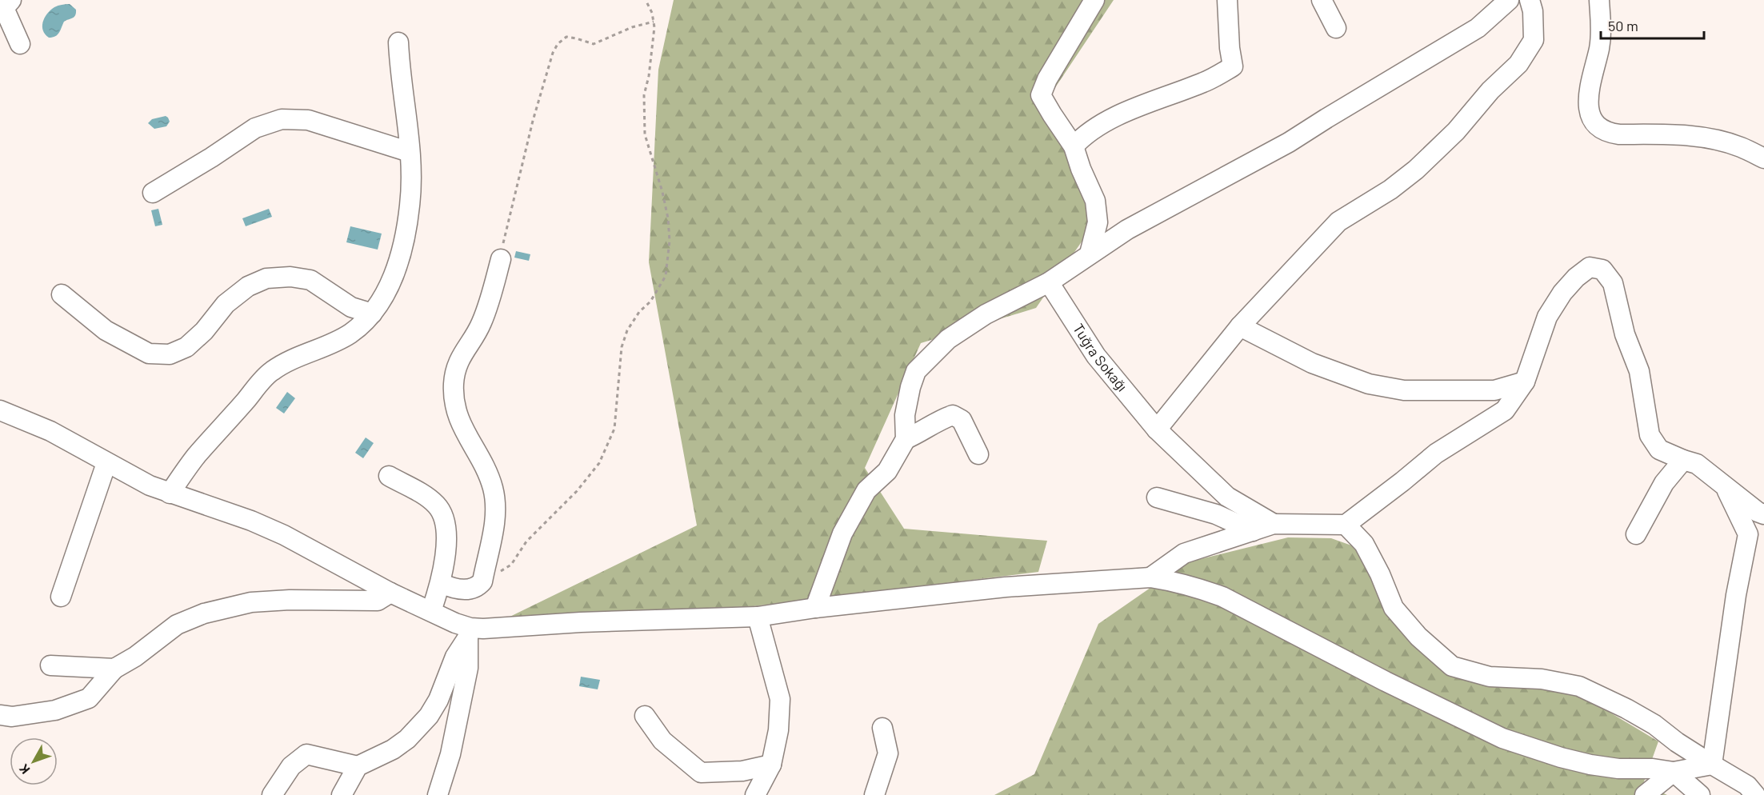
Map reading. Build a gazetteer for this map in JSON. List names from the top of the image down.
{
  "streets": {
    "street": ["Tuğra Sokağı"]
  },
  "scale_bar": "50 m",
  "north": "bottom left"
}
